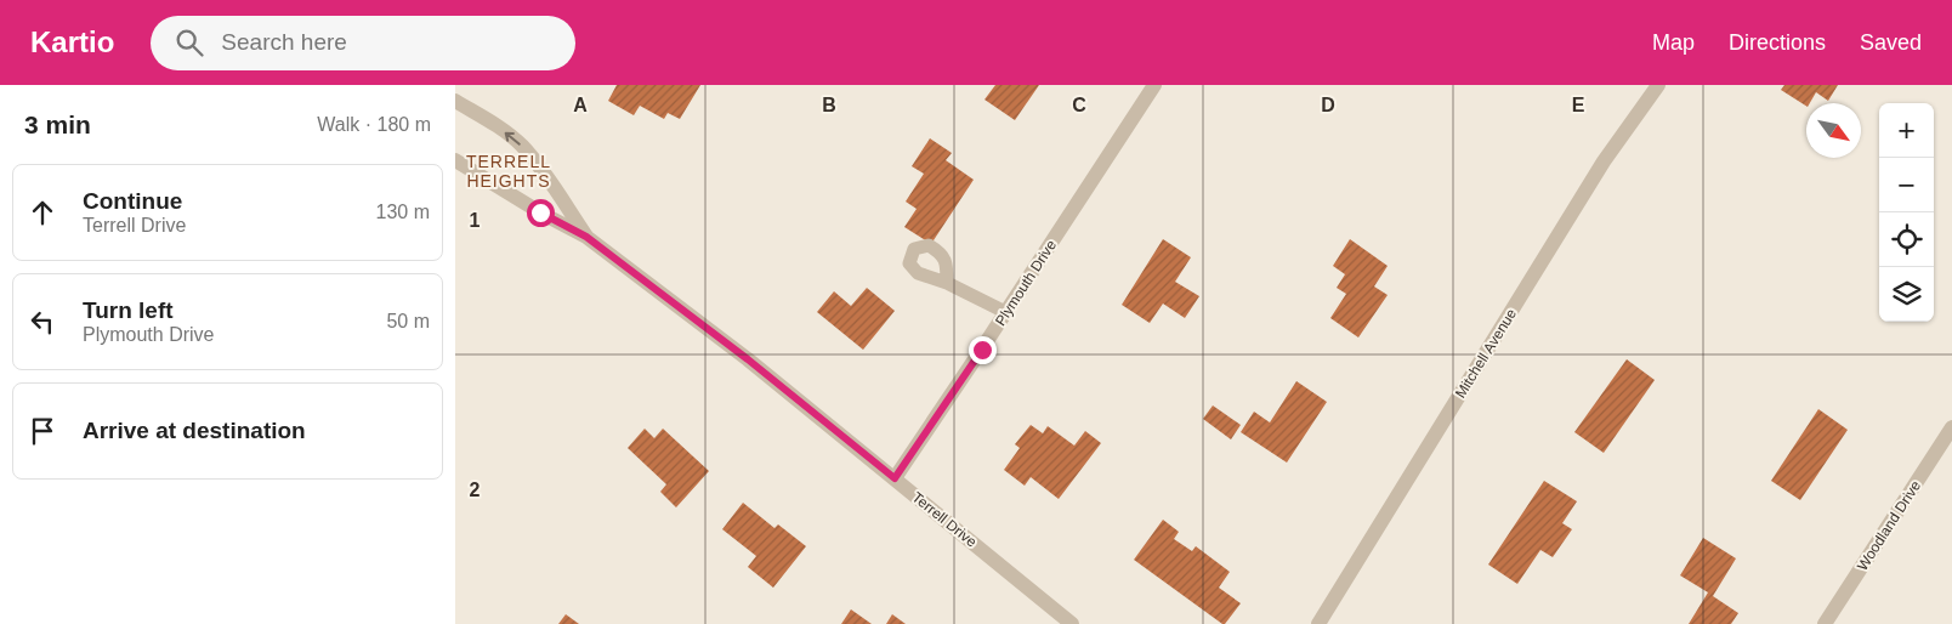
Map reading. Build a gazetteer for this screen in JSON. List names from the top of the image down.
{
  "streets": {
    "street": [
      "Plymouth Drive",
      "Mitchell Avenue",
      "Terrell Drive",
      "Woodland Drive"
    ]
  },
  "crossings": [
    ["Plymouth Drive", "Terrell Drive"]
  ],
  "districts": ["TERRELL HEIGHTS"],
  "north": "bottom right",
  "page": {
    "header": "Kartio",
    "search": "Search here",
    "nav": ["Map", "Directions", "Saved"],
    "heading": ["3 min", "Walk · 180 m"],
    "map_buttons": ["+", "−"],
    "list": [
      ["Continue", "Terrell Drive", "130 m"],
      ["Turn left", "Plymouth Drive", "50 m"],
      "Arrive at destination"
    ]
  },
  "grid": {
    "columns": [
      "A",
      "B",
      "C",
      "D",
      "E"
    ],
    "rows": ["1", "2"]
  }
}
